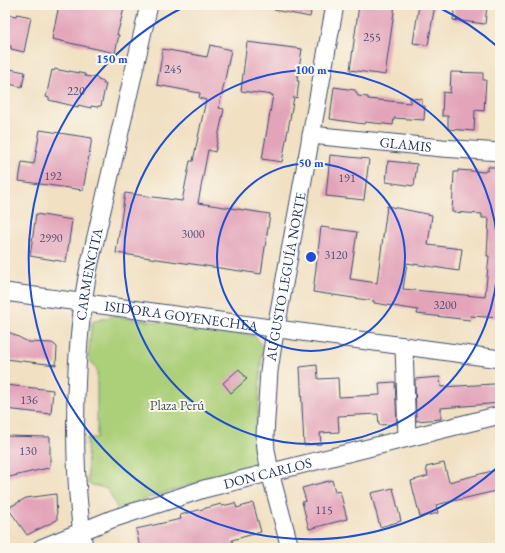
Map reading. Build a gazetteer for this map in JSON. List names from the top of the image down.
{
  "streets": {
    "street": [
      "GLAMIS",
      "CARMENCITA",
      "AUGUSTO LEGUÍA NORTE",
      "ISIDORA GOYENECHEA",
      "DON CARLOS"
    ]
  },
  "crossings": [
    ["GLAMIS", "AUGUSTO LEGUÍA NORTE"],
    ["CARMENCITA", "ISIDORA GOYENECHEA"],
    ["CARMENCITA", "DON CARLOS"],
    ["AUGUSTO LEGUÍA NORTE", "ISIDORA GOYENECHEA"],
    ["AUGUSTO LEGUÍA NORTE", "DON CARLOS"]
  ],
  "parks": ["Plaza Perú"],
  "house_numbers": [
    "255",
    "245",
    "220",
    "192",
    "191",
    "3000",
    "2990",
    "3120",
    "3200",
    "136",
    "130",
    "115"
  ],
  "rings": ["150 m", "100 m", "50 m"]
}
